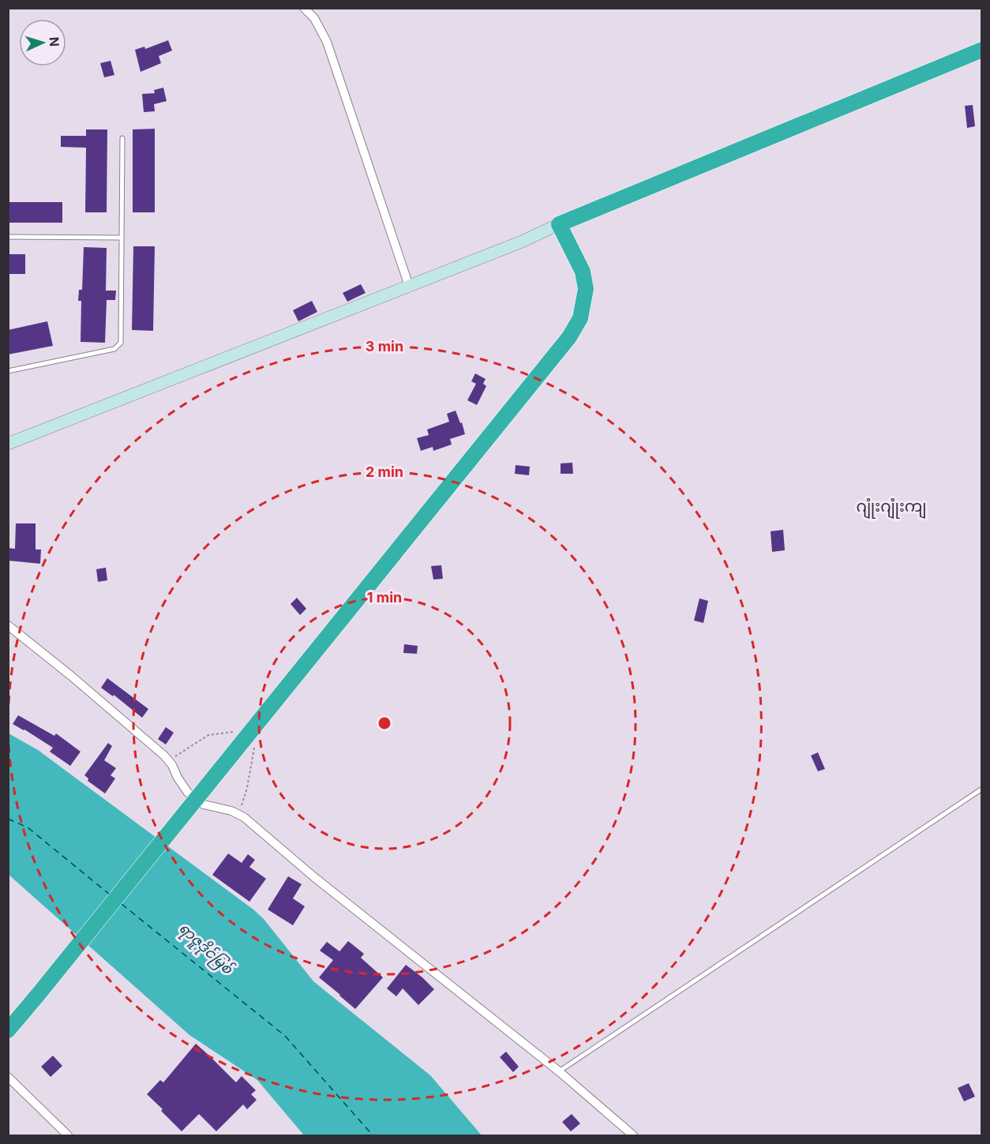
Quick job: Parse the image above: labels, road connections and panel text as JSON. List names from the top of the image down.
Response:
{
  "districts": ["ဂျုံးဂျုံးကျ"],
  "water": ["ရာဇူဒိုင်မြစ်"],
  "north": "right",
  "rings": ["3 min", "2 min", "1 min"]
}
